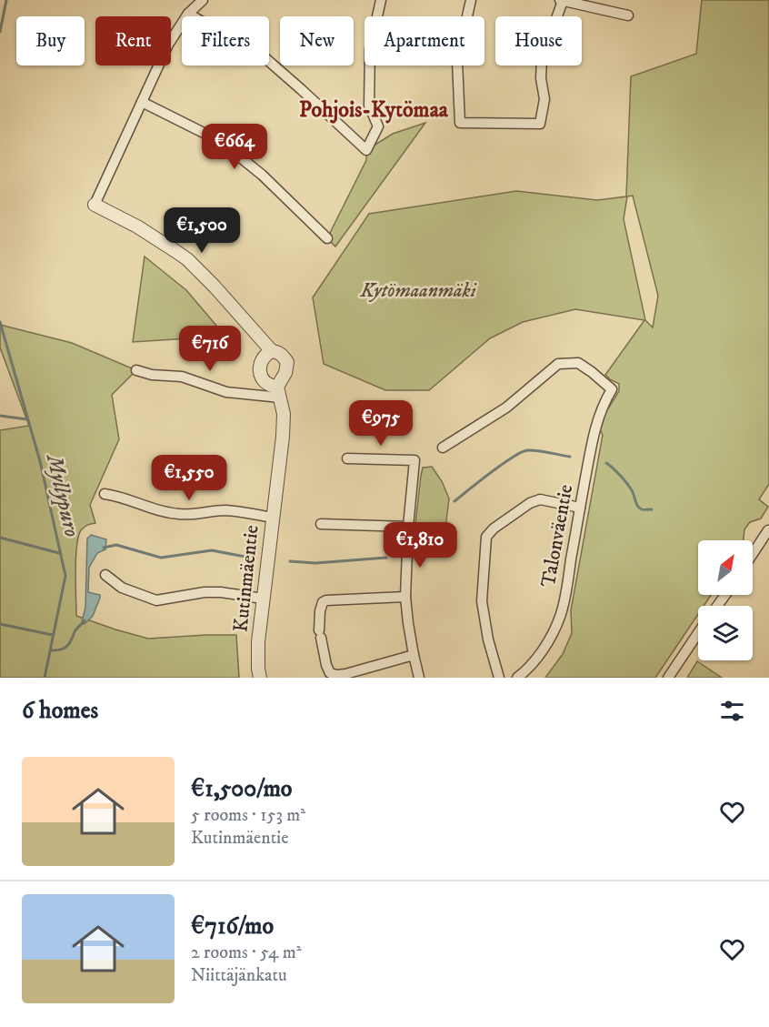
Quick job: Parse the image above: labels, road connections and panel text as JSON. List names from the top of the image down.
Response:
{
  "streets": {
    "street": ["Talonväentie", "Kutinmäentie"]
  },
  "districts": ["Pohjois-Kytömaa"],
  "water": ["Myllypuro"],
  "parks": ["Kytömaanmäki"],
  "north": "top right",
  "page": {
    "chip": [
      "Buy",
      "Rent",
      "Filters",
      "New",
      "Apartment",
      "House"
    ],
    "price": [
      "€664",
      "€1,500",
      "€716",
      "€975",
      "€1,550",
      "€1,810"
    ],
    "heading": "6 homes",
    "list": [
      {
        "name": "€1,500/mo",
        "note": "5 rooms · 153 m² · Kutinmäentie"
      },
      {
        "name": "€716/mo",
        "note": "2 rooms · 54 m² · Niittäjänkatu"
      }
    ]
  }
}
